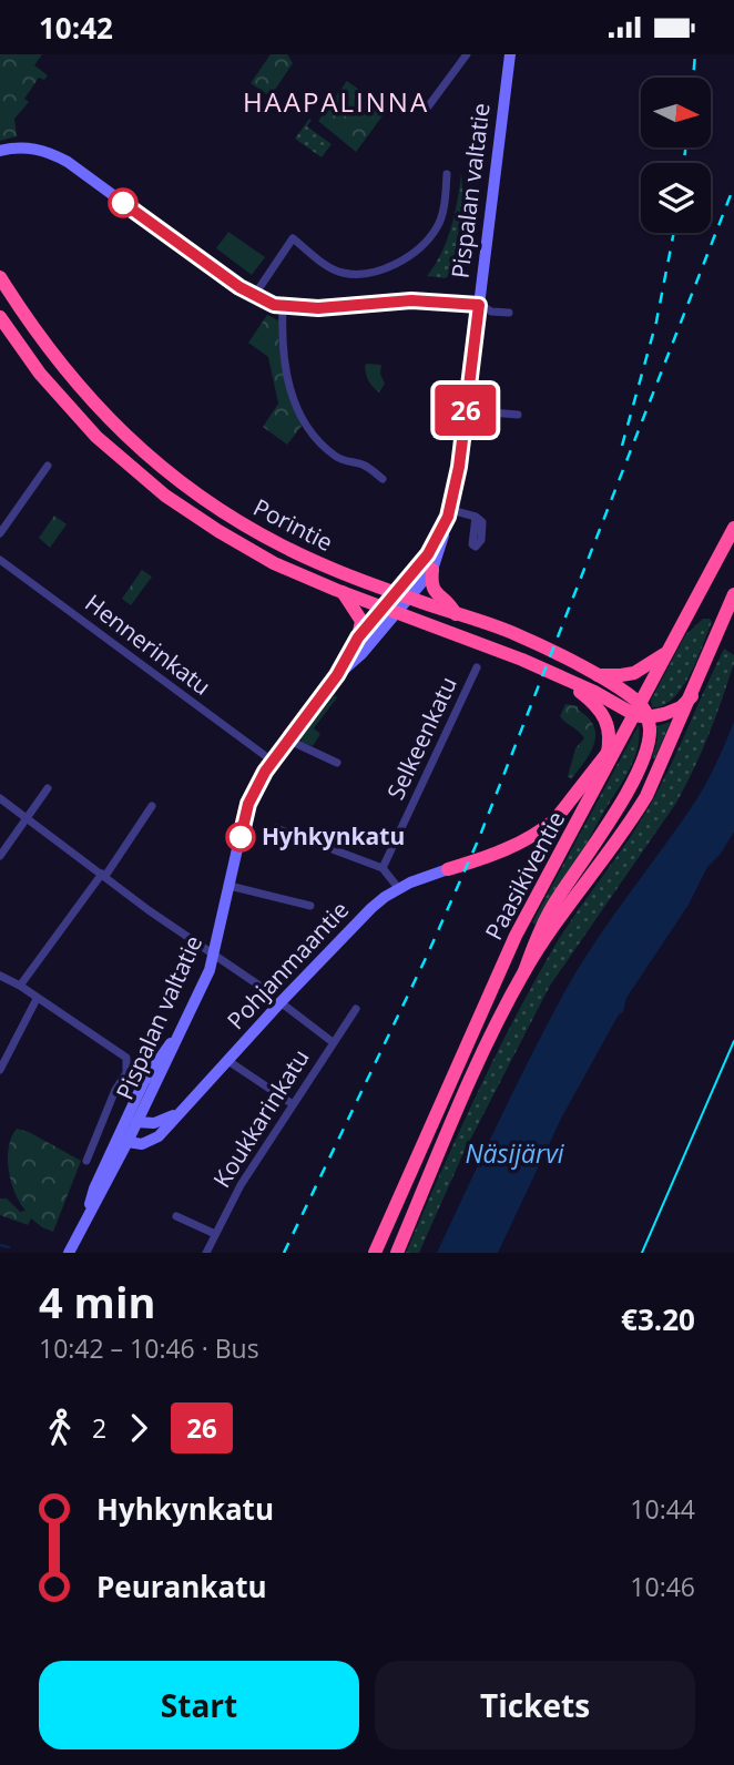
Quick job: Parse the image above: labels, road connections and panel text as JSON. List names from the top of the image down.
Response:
{
  "streets": {
    "highway": ["Porintie", "Paasikiventie"],
    "main road": ["Pispalan valtatie", "Pohjanmaantie"],
    "street": ["Hennerinkatu", "Selkeenkatu", "Koukkarinkatu"]
  },
  "crossings": [
    ["Pispalan valtatie", "Porintie"],
    ["Pispalan valtatie", "Hennerinkatu"],
    ["Pispalan valtatie", "Pohjanmaantie"],
    ["Porintie", "Paasikiventie"]
  ],
  "districts": ["HAAPALINNA"],
  "water": ["Näsijärvi"],
  "places": ["Hyhkynkatu"],
  "lines": ["bus line 26"],
  "north": "right",
  "page": {
    "status": "10:42",
    "on_map": "26",
    "heading": ["4 min", "10:42 – 10:46 · Bus", "€3.20"],
    "legs": ["2", "26"],
    "list": [
      {
        "name": "Hyhkynkatu",
        "value": "10:44"
      },
      {
        "name": "Peurankatu",
        "value": "10:46"
      }
    ],
    "buttons": ["Start", "Tickets"]
  }
}
